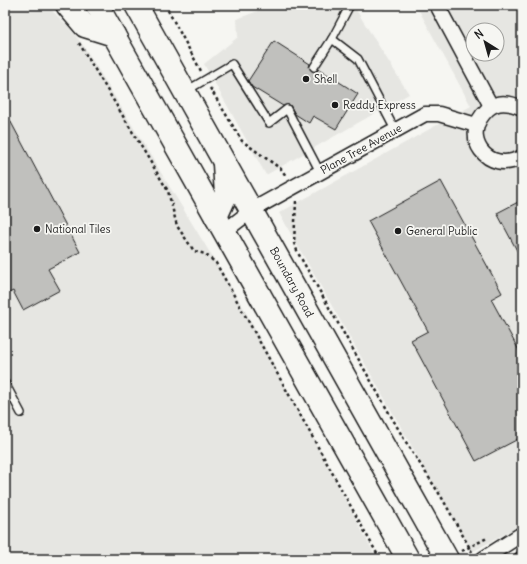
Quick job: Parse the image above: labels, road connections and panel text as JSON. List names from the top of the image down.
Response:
{
  "streets": {
    "main road": ["Boundary Road"],
    "street": ["Plane Tree Avenue"]
  },
  "crossings": [
    ["Plane Tree Avenue", "Boundary Road"]
  ],
  "places": [
    "Shell",
    "Reddy Express",
    "National Tiles",
    "General Public"
  ],
  "north": "top left"
}
